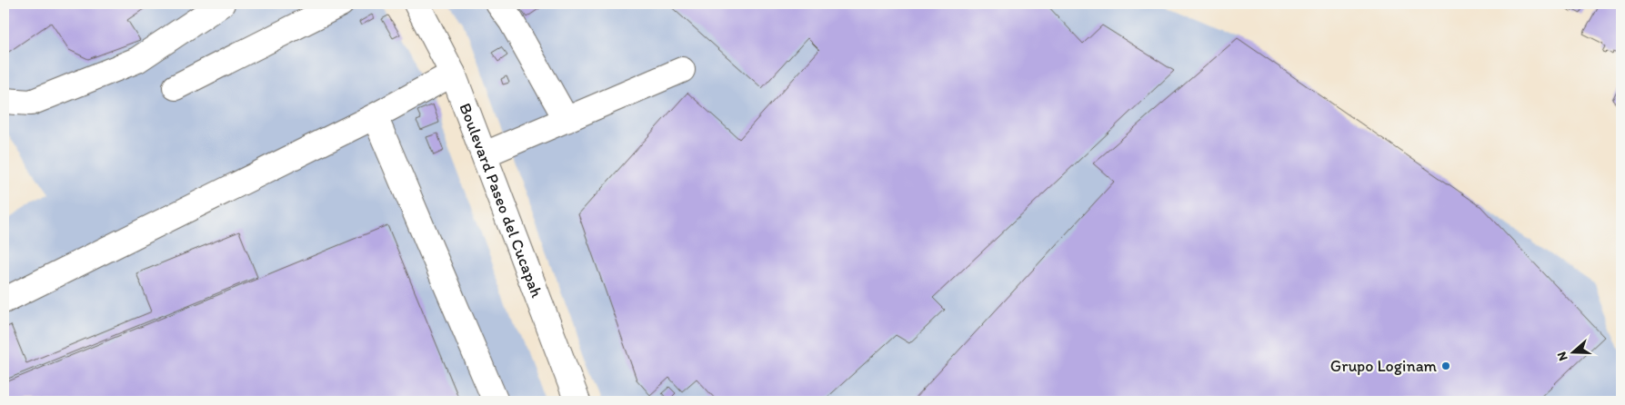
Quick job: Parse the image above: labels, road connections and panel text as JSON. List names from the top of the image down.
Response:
{
  "streets": {
    "main road": ["Boulevard Paseo del Cucapah"]
  },
  "places": ["Grupo Loginam"],
  "north": "left"
}
